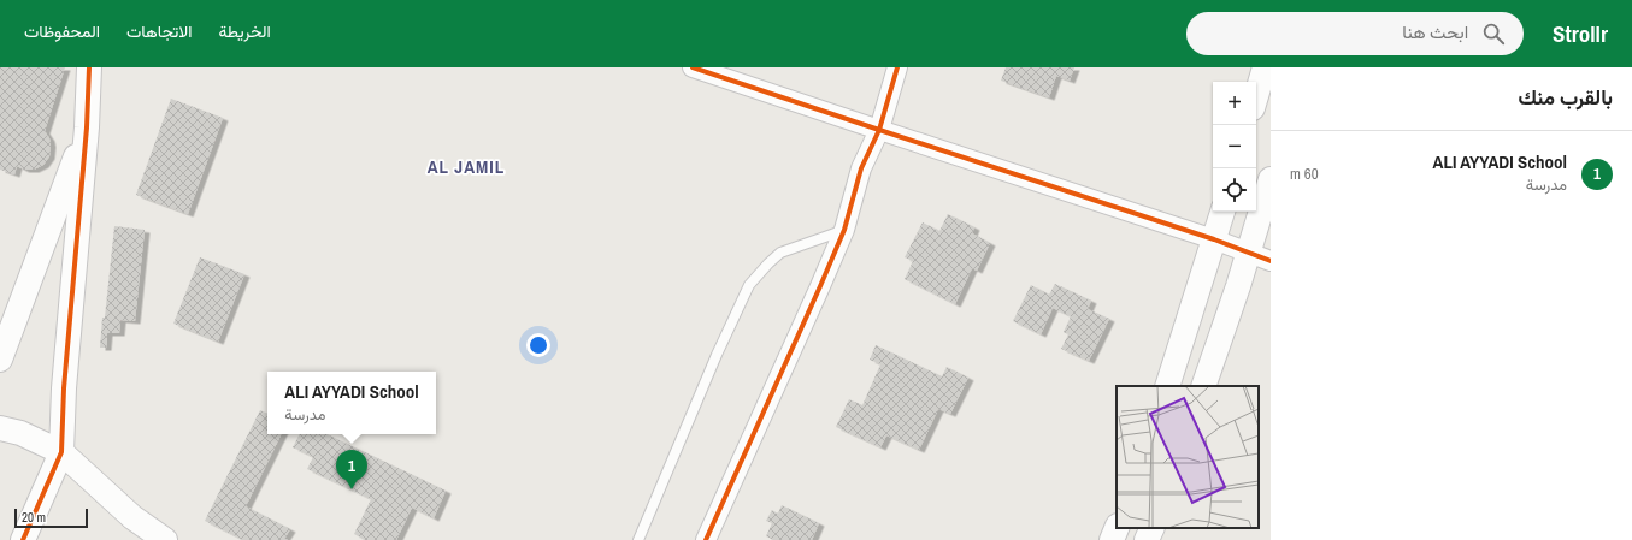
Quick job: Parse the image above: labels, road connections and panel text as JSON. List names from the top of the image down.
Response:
{
  "districts": ["AL JAMIL"],
  "scale_bar": "20 m",
  "page": {
    "header": "Strollr",
    "search": "ابحث هنا",
    "nav": ["الخريطة", "الاتجاهات", "المحفوظات"],
    "heading": "بالقرب منك",
    "map_buttons": ["+", "−"],
    "list": [
      {
        "mark": "1",
        "name": "ALI AYYADI School",
        "note": "مدرسة",
        "value": "60 m"
      }
    ],
    "popup": ["ALI AYYADI School", "مدرسة"],
    "pins": "1",
    "scale": "20 m"
  }
}
